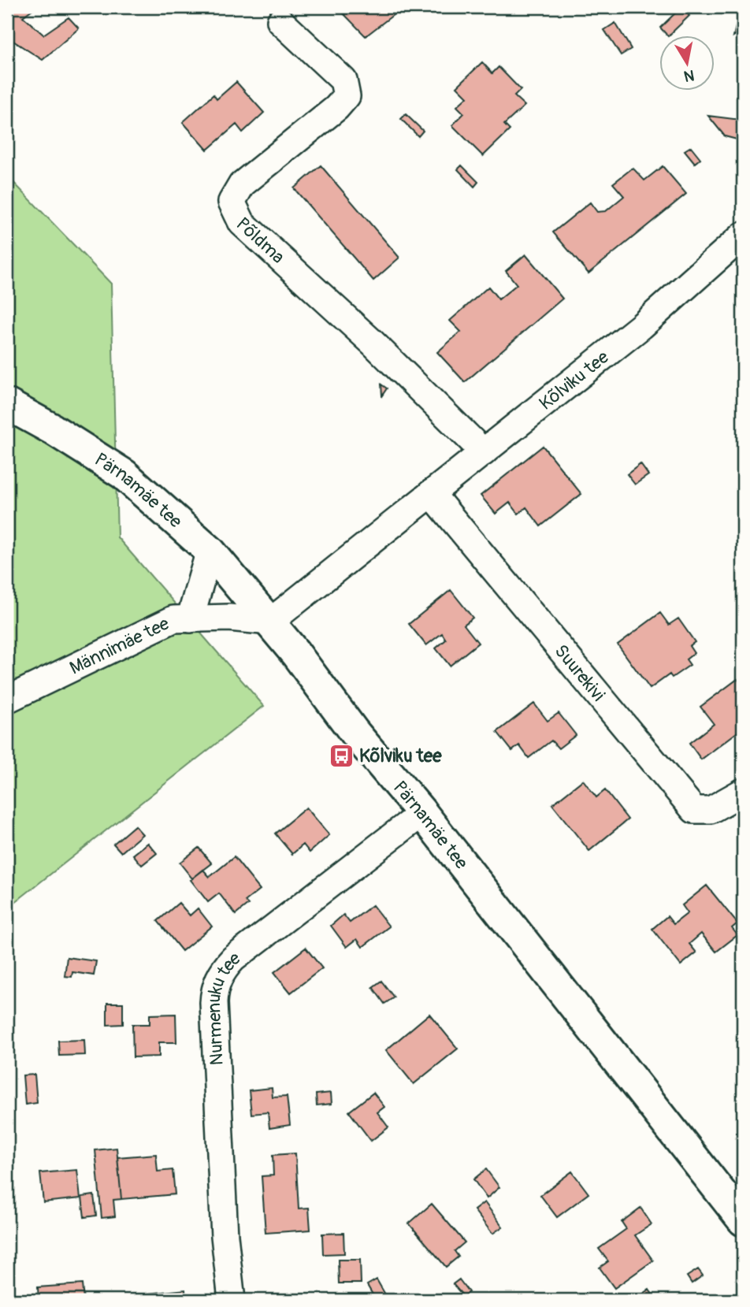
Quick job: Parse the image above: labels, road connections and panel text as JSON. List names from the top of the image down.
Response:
{
  "streets": {
    "main road": ["Pärnamäe tee"],
    "street": [
      "Põldma",
      "Kõlviku tee",
      "Männimäe tee",
      "Suurekivi",
      "Nurmenuku tee"
    ]
  },
  "crossings": [
    ["Põldma", "Kõlviku tee"],
    ["Kõlviku tee", "Pärnamäe tee"],
    ["Kõlviku tee", "Männimäe tee"],
    ["Kõlviku tee", "Suurekivi"],
    ["Pärnamäe tee", "Männimäe tee"],
    ["Pärnamäe tee", "Nurmenuku tee"]
  ],
  "places": {
    "bus stop": ["Kõlviku tee"]
  },
  "north": "bottom"
}
